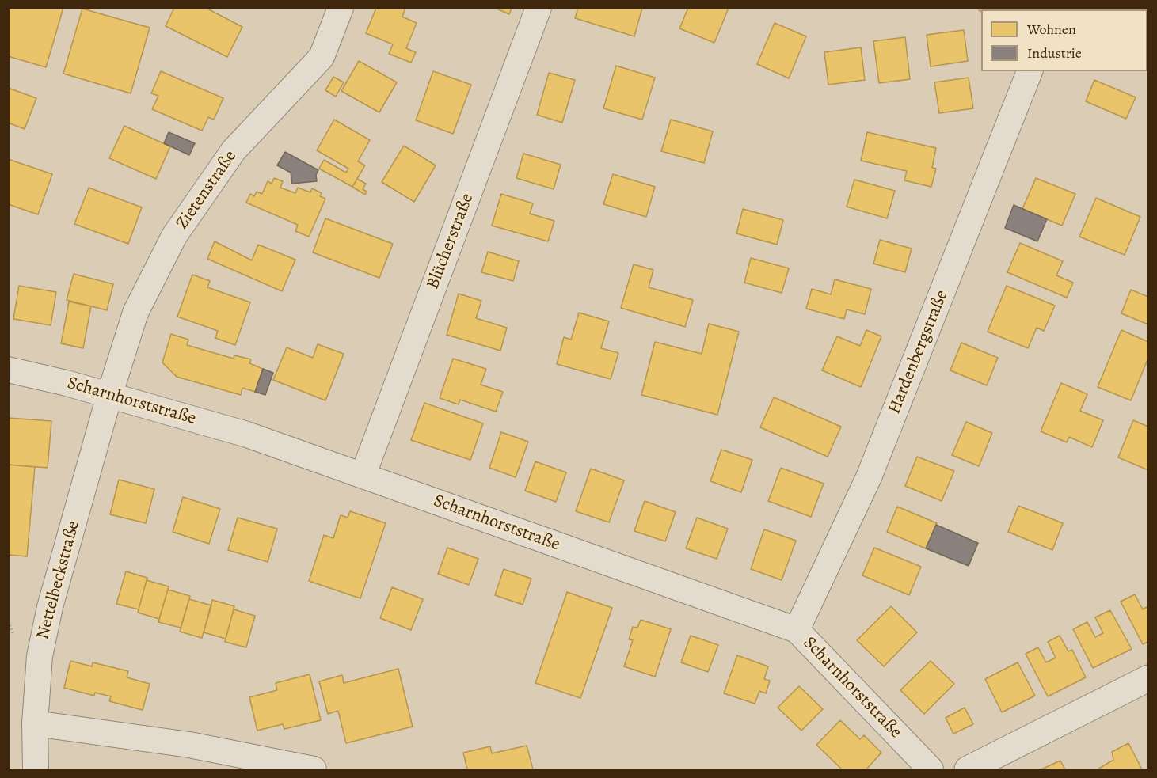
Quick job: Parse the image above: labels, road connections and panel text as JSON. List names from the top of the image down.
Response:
{
  "streets": {
    "street": [
      "Zietenstraße",
      "Blücherstraße",
      "Hardenbergstraße",
      "Scharnhorststraße",
      "Nettelbeckstraße"
    ]
  },
  "crossings": [
    ["Zietenstraße", "Scharnhorststraße"],
    ["Zietenstraße", "Nettelbeckstraße"],
    ["Blücherstraße", "Scharnhorststraße"],
    ["Hardenbergstraße", "Scharnhorststraße"],
    ["Scharnhorststraße", "Nettelbeckstraße"]
  ],
  "legend": ["Wohnen", "Industrie"]
}
